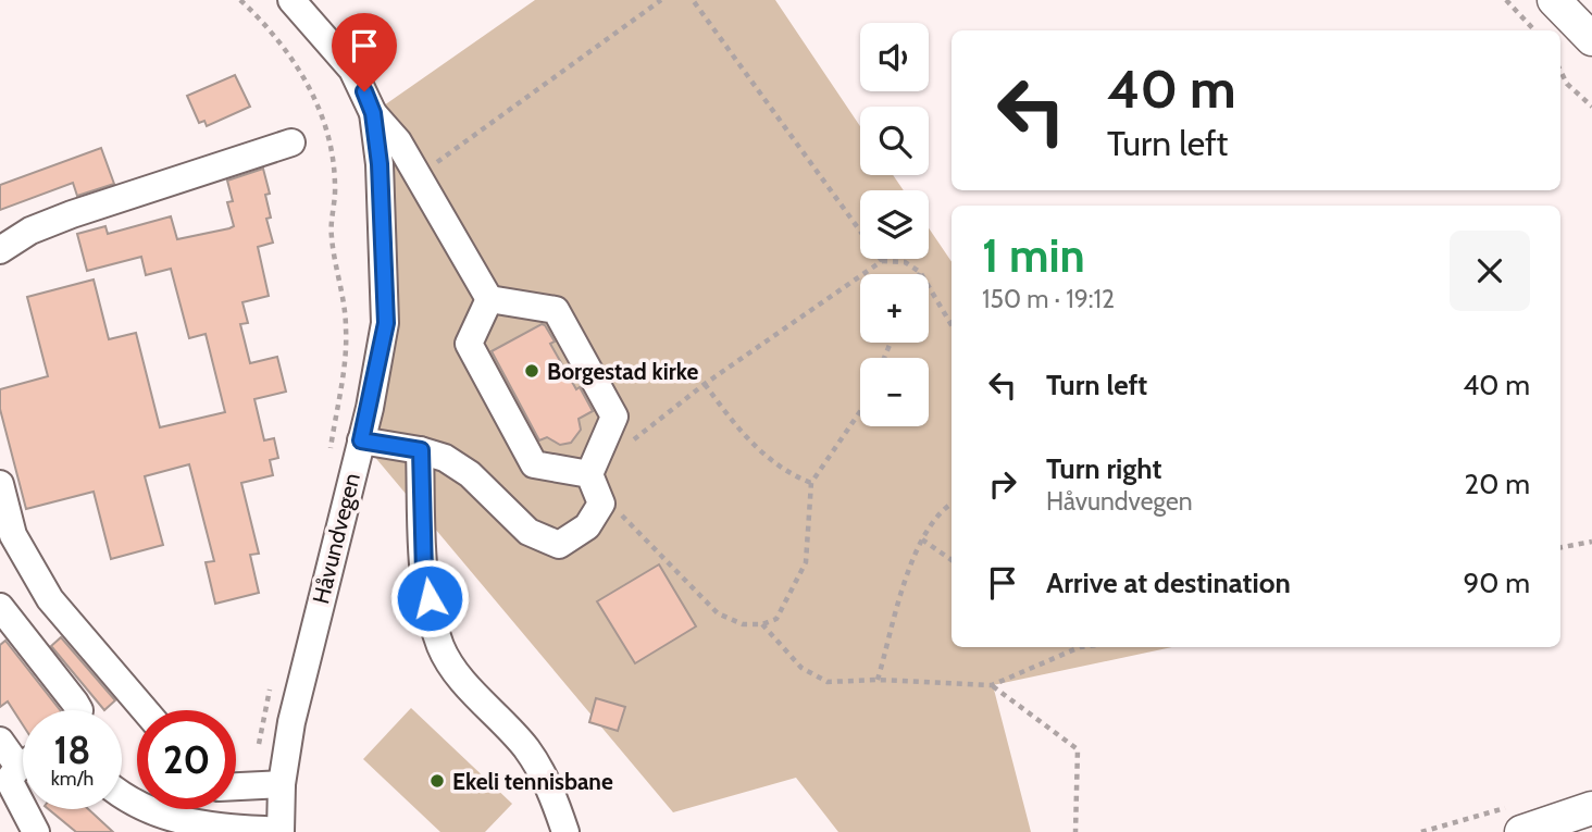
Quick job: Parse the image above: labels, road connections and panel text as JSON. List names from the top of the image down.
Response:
{
  "streets": {
    "street": ["Håvundvegen"]
  },
  "places": ["Borgestad kirke", "Ekeli tennisbane"],
  "page": {
    "map_buttons": ["+", "−"],
    "turn": ["40 m", "Turn left"],
    "heading": ["1 min", "150 m · 19:12"],
    "list": [
      {
        "name": "Turn left",
        "value": "40 m"
      },
      {
        "name": "Turn right",
        "note": "Håvundvegen",
        "value": "20 m"
      },
      {
        "name": "Arrive at destination",
        "value": "90 m"
      }
    ],
    "speed": "18 km/h",
    "limit": "20"
  }
}
